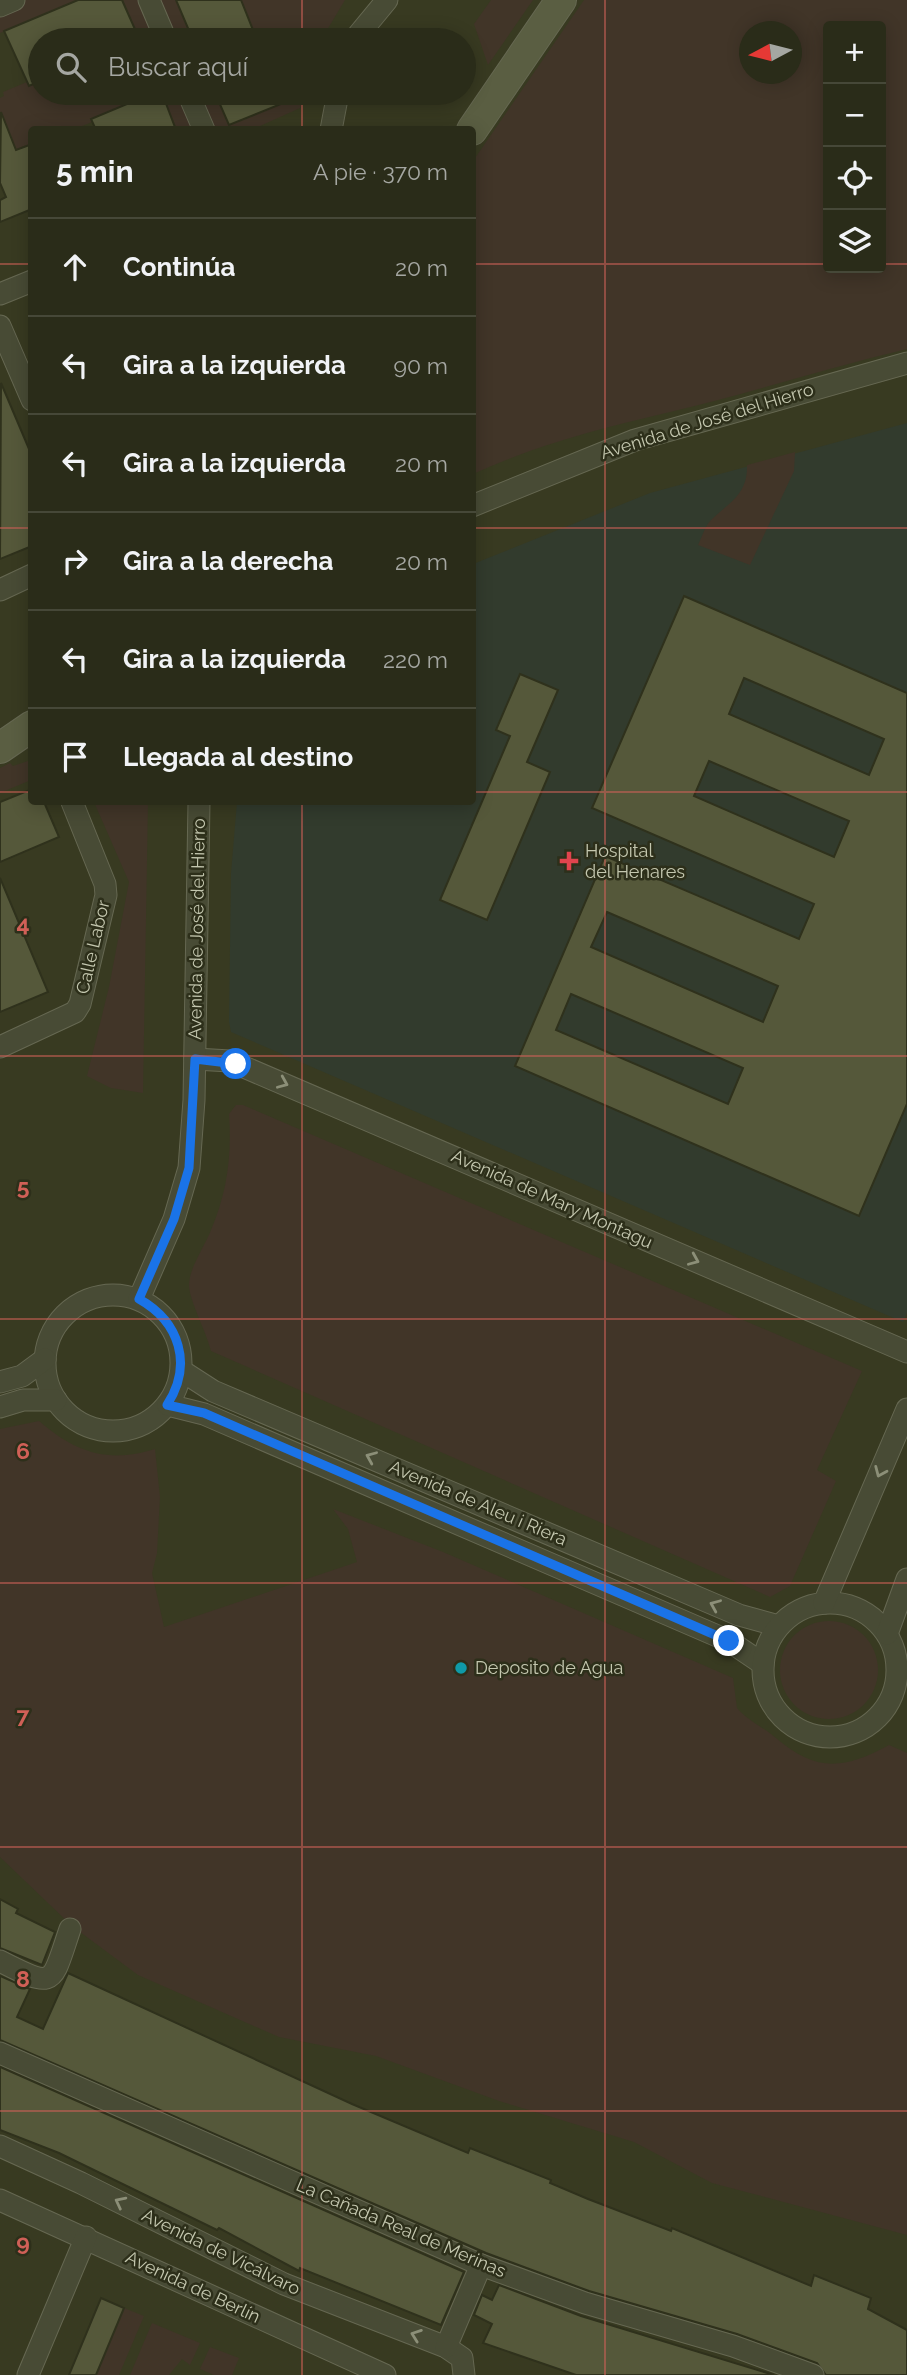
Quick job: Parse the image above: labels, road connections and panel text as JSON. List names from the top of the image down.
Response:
{
  "streets": {
    "street": [
      "Avenida de José del Hierro",
      "Calle Labor",
      "Avenida de Mary Montagu",
      "Avenida de Aleu i Riera",
      "La Cañada Real de Merinas",
      "Avenida de Vicálvaro",
      "Avenida de Berlín"
    ]
  },
  "crossings": [
    ["Avenida de José del Hierro", "Avenida de Mary Montagu"],
    ["Avenida de José del Hierro", "Avenida de Aleu i Riera"]
  ],
  "one_way": ["Avenida de Mary Montagu", "Avenida de Vicálvaro"],
  "places": {
    "health": ["Hospital del Henares"],
    "other": ["Deposito de Agua"]
  },
  "north": "left",
  "page": {
    "map_buttons": ["+", "−"],
    "search": "Buscar aquí",
    "heading": ["5 min", "A pie · 370 m"],
    "list": [
      ["Continúa", "20 m"],
      ["Gira a la izquierda", "90 m"],
      ["Gira a la izquierda", "20 m"],
      ["Gira a la derecha", "20 m"],
      ["Gira a la izquierda", "220 m"],
      "Llegada al destino"
    ]
  },
  "grid": {
    "rows": [
      "4",
      "5",
      "6",
      "7",
      "8",
      "9"
    ]
  }
}
